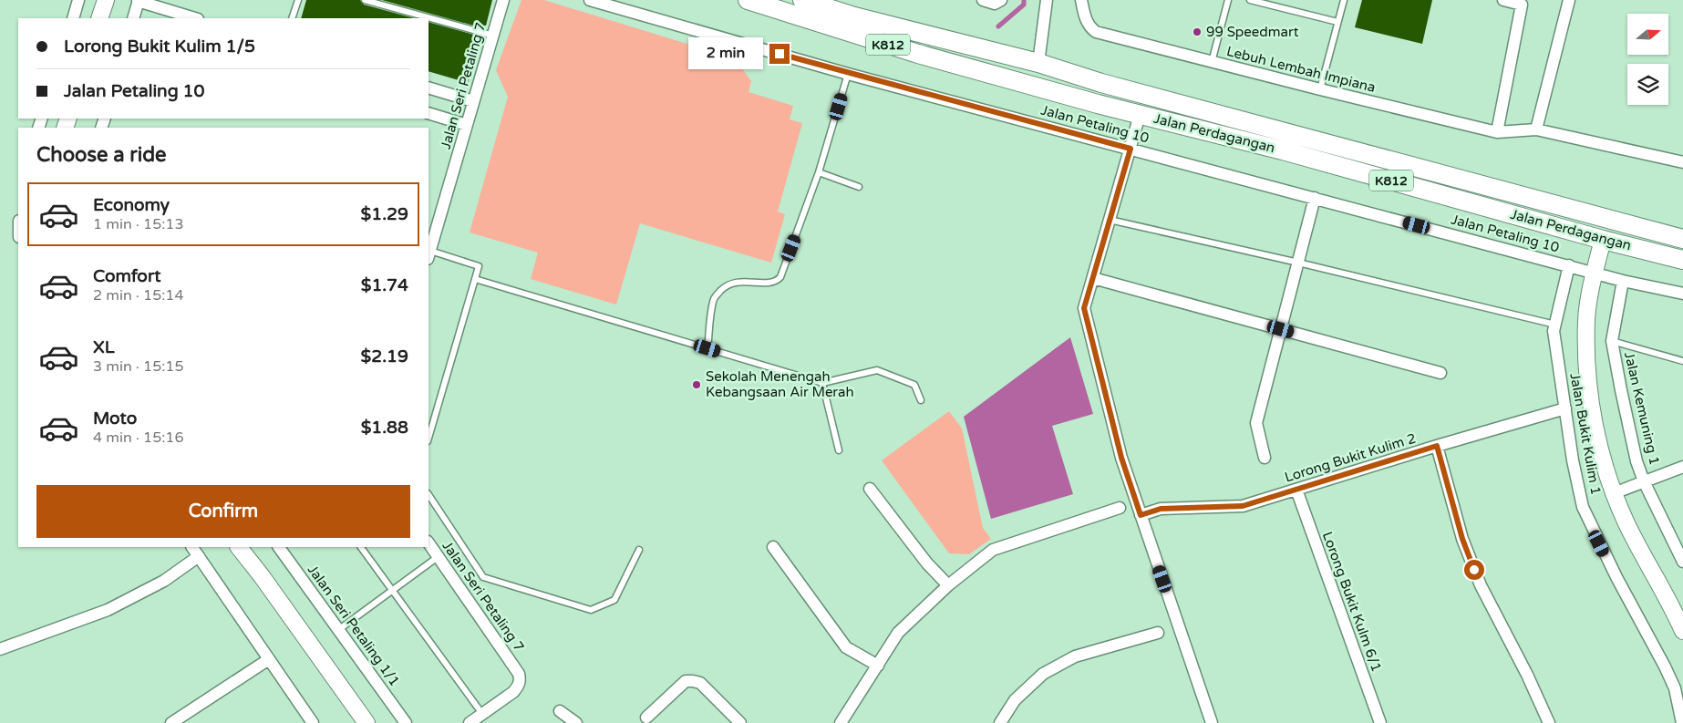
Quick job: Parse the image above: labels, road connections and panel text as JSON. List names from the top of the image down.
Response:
{
  "streets": {
    "main road": ["K812", "Jalan Perdagangan"],
    "street": [
      "Lebuh Lembah Impiana",
      "Jalan Seri Petaling 7",
      "Jalan Petaling 10",
      "Jalan Kemuning 1",
      "Jalan Bukit Kulim 1",
      "Lorong Bukit Kulim 2",
      "Lorong Bukit Kulm 6/1",
      "Jalan Seri Petaling 1/1"
    ]
  },
  "crossings": [
    ["Jalan Petaling 10", "Jalan Bukit Kulim 1"],
    ["Jalan Bukit Kulim 1", "Lorong Bukit Kulim 2"],
    ["Lorong Bukit Kulim 2", "Lorong Bukit Kulm 6/1"]
  ],
  "places": ["99 Speedmart", "Sekolah Menengah Kebangsaan Air Merah"],
  "north": "right",
  "page": {
    "banner": ["Lorong Bukit Kulim 1/5", "Jalan Petaling 10"],
    "bubble": "2 min",
    "heading": "Choose a ride",
    "list": [
      {
        "name": "Economy",
        "note": "1 min · 15:13",
        "value": "$1.29"
      },
      {
        "name": "Comfort",
        "note": "2 min · 15:14",
        "value": "$1.74"
      },
      {
        "name": "XL",
        "note": "3 min · 15:15",
        "value": "$2.19"
      },
      {
        "name": "Moto",
        "note": "4 min · 15:16",
        "value": "$1.88"
      }
    ],
    "buttons": "Confirm"
  }
}
